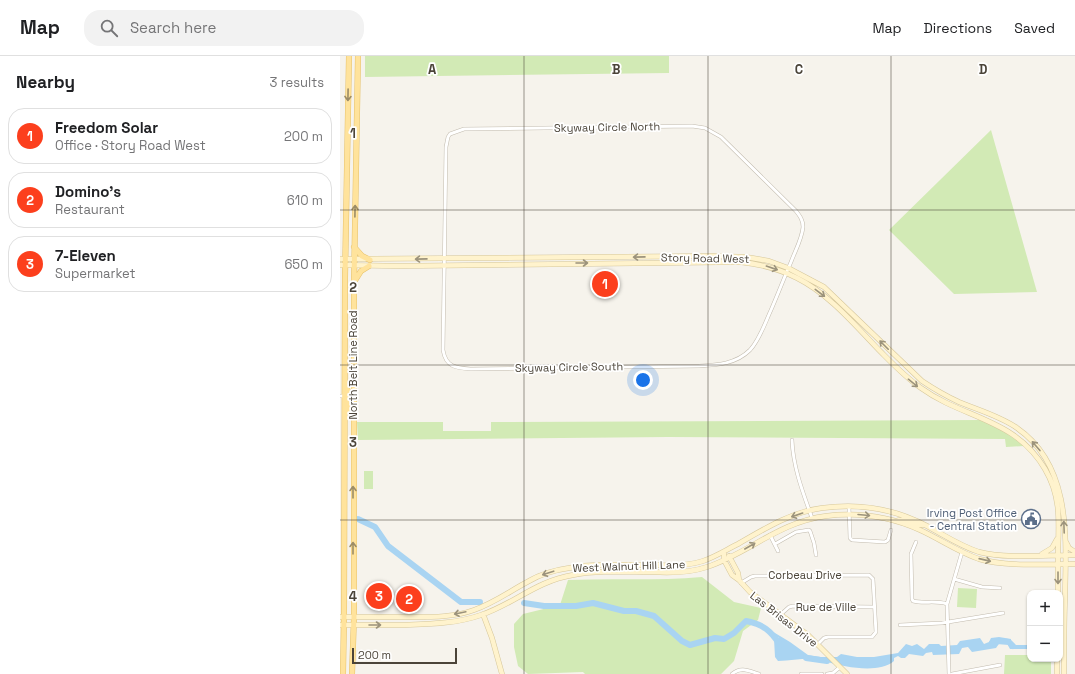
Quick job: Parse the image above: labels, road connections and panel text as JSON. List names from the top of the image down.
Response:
{
  "streets": {
    "main road": ["North Belt Line Road"],
    "street": [
      "Skyway Circle North",
      "Story Road West",
      "Skyway Circle South",
      "West Walnut Hill Lane",
      "Corbeau Drive",
      "Rue de Ville",
      "Las Brisas Drive"
    ]
  },
  "crossings": [
    ["Skyway Circle North", "Story Road West"],
    ["Skyway Circle North", "Skyway Circle South"],
    ["Story Road West", "North Belt Line Road"],
    ["Story Road West", "Skyway Circle South"],
    ["Story Road West", "West Walnut Hill Lane"],
    ["North Belt Line Road", "West Walnut Hill Lane"],
    ["West Walnut Hill Lane", "Las Brisas Drive"],
    ["Corbeau Drive", "Rue de Ville"],
    ["Corbeau Drive", "Las Brisas Drive"],
    ["Rue de Ville", "Las Brisas Drive"]
  ],
  "places": {
    "public building": ["Irving Post Office - Central Station"]
  },
  "scale_bar": "200 m",
  "page": {
    "header": "Map",
    "search": "Search here",
    "nav": ["Map", "Directions", "Saved"],
    "heading": ["Nearby", "3 results"],
    "list": [
      {
        "mark": "1",
        "name": "Freedom Solar",
        "note": "Office · Story Road West",
        "value": "200 m"
      },
      {
        "mark": "2",
        "name": "Domino's",
        "note": "Restaurant",
        "value": "610 m"
      },
      {
        "mark": "3",
        "name": "7-Eleven",
        "note": "Supermarket",
        "value": "650 m"
      }
    ],
    "pins": ["1", "3", "2"],
    "map_buttons": ["+", "−"],
    "scale": "200 m"
  },
  "grid": {
    "columns": [
      "A",
      "B",
      "C",
      "D"
    ],
    "rows": [
      "1",
      "2",
      "3",
      "4"
    ]
  }
}
